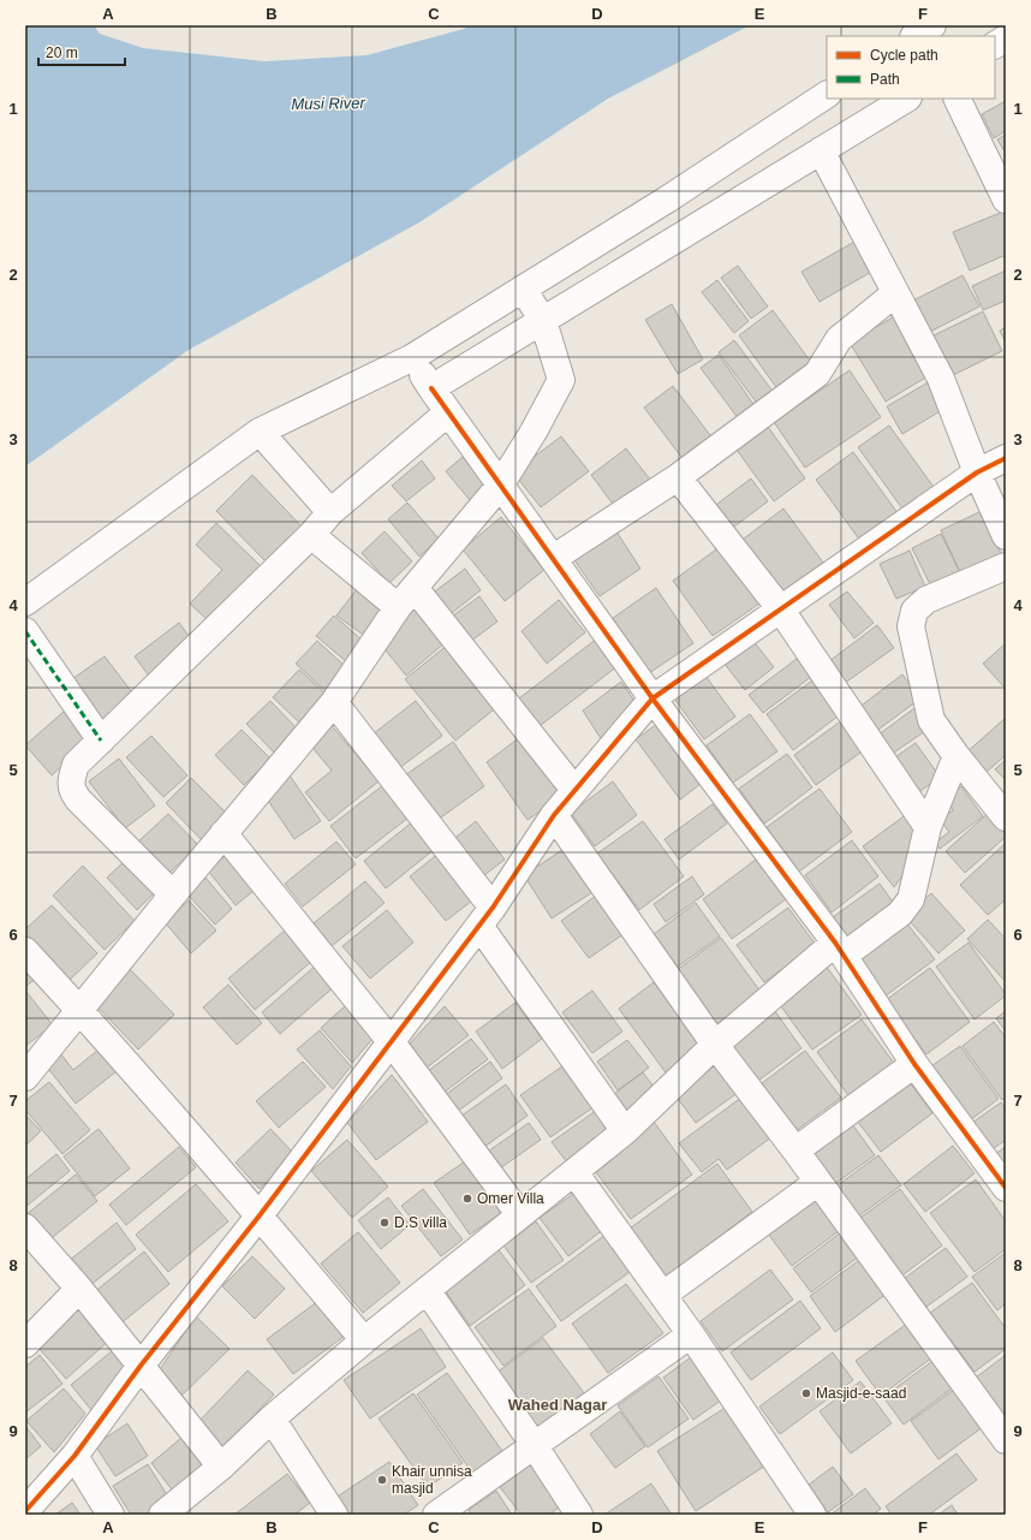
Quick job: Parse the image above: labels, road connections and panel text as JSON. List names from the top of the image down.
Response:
{
  "districts": ["Wahed Nagar"],
  "water": ["Musi River"],
  "places": [
    "Omer Villa",
    "D.S villa",
    "Masjid-e-saad",
    "Khair unnisa masjid"
  ],
  "legend": ["Cycle path", "Path"],
  "scale_bar": "20 m",
  "grid": {
    "columns": [
      "A",
      "B",
      "C",
      "D",
      "E",
      "F"
    ],
    "rows": [
      "1",
      "2",
      "3",
      "4",
      "5",
      "6",
      "7",
      "8",
      "9"
    ]
  }
}
